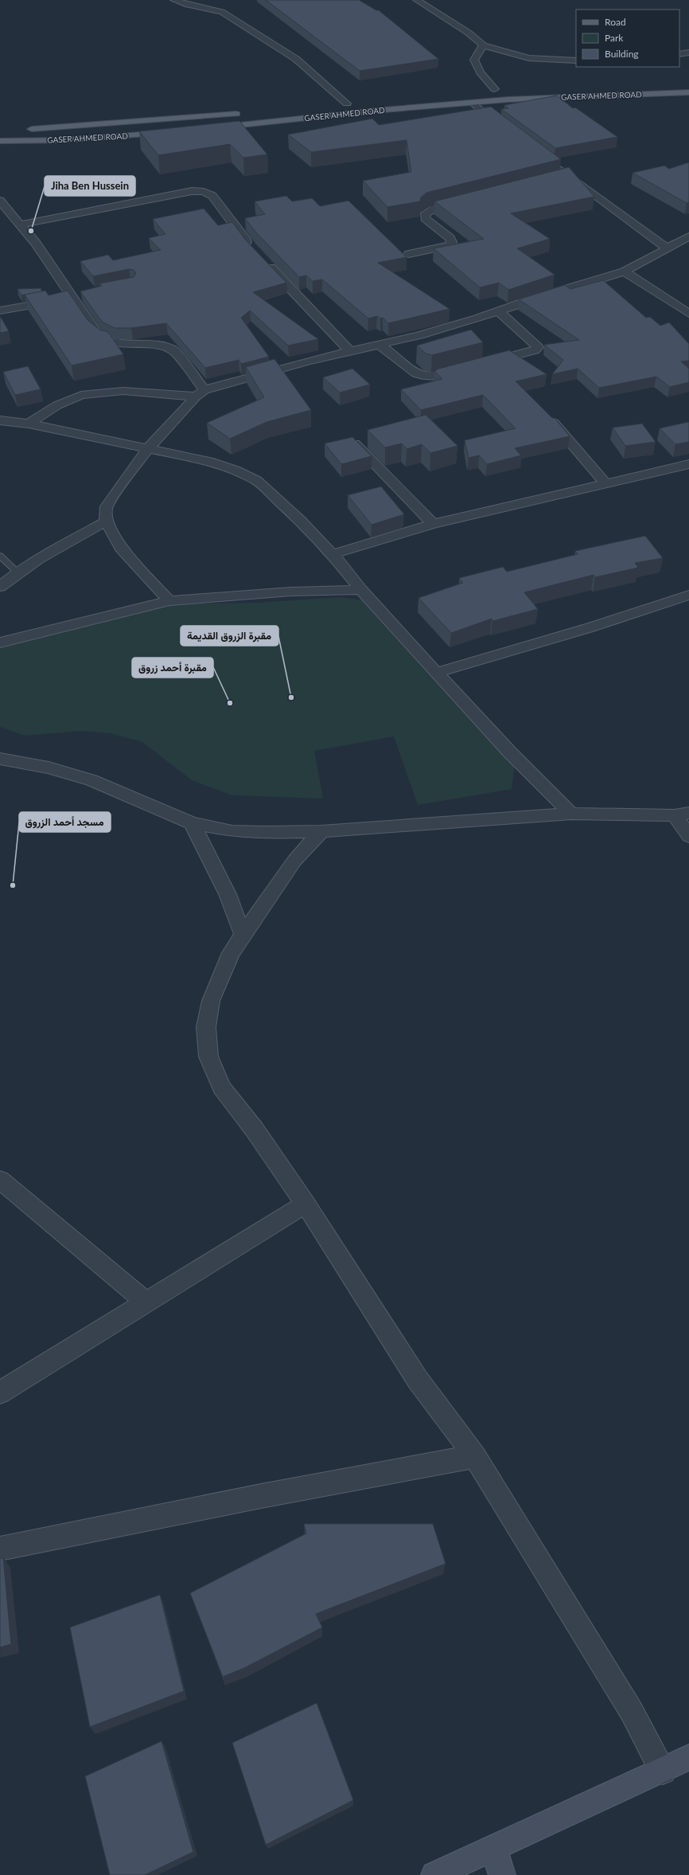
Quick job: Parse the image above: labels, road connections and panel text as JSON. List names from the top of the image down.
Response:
{
  "streets": {
    "main road": ["GASER AHMED ROAD"]
  },
  "places": [
    "Jiha Ben Hussein",
    "مقبرة الزروق القديمة",
    "مقبرة أحمد زروق",
    "مسجد أحمد الزروق"
  ],
  "legend": ["Road", "Park", "Building"]
}
